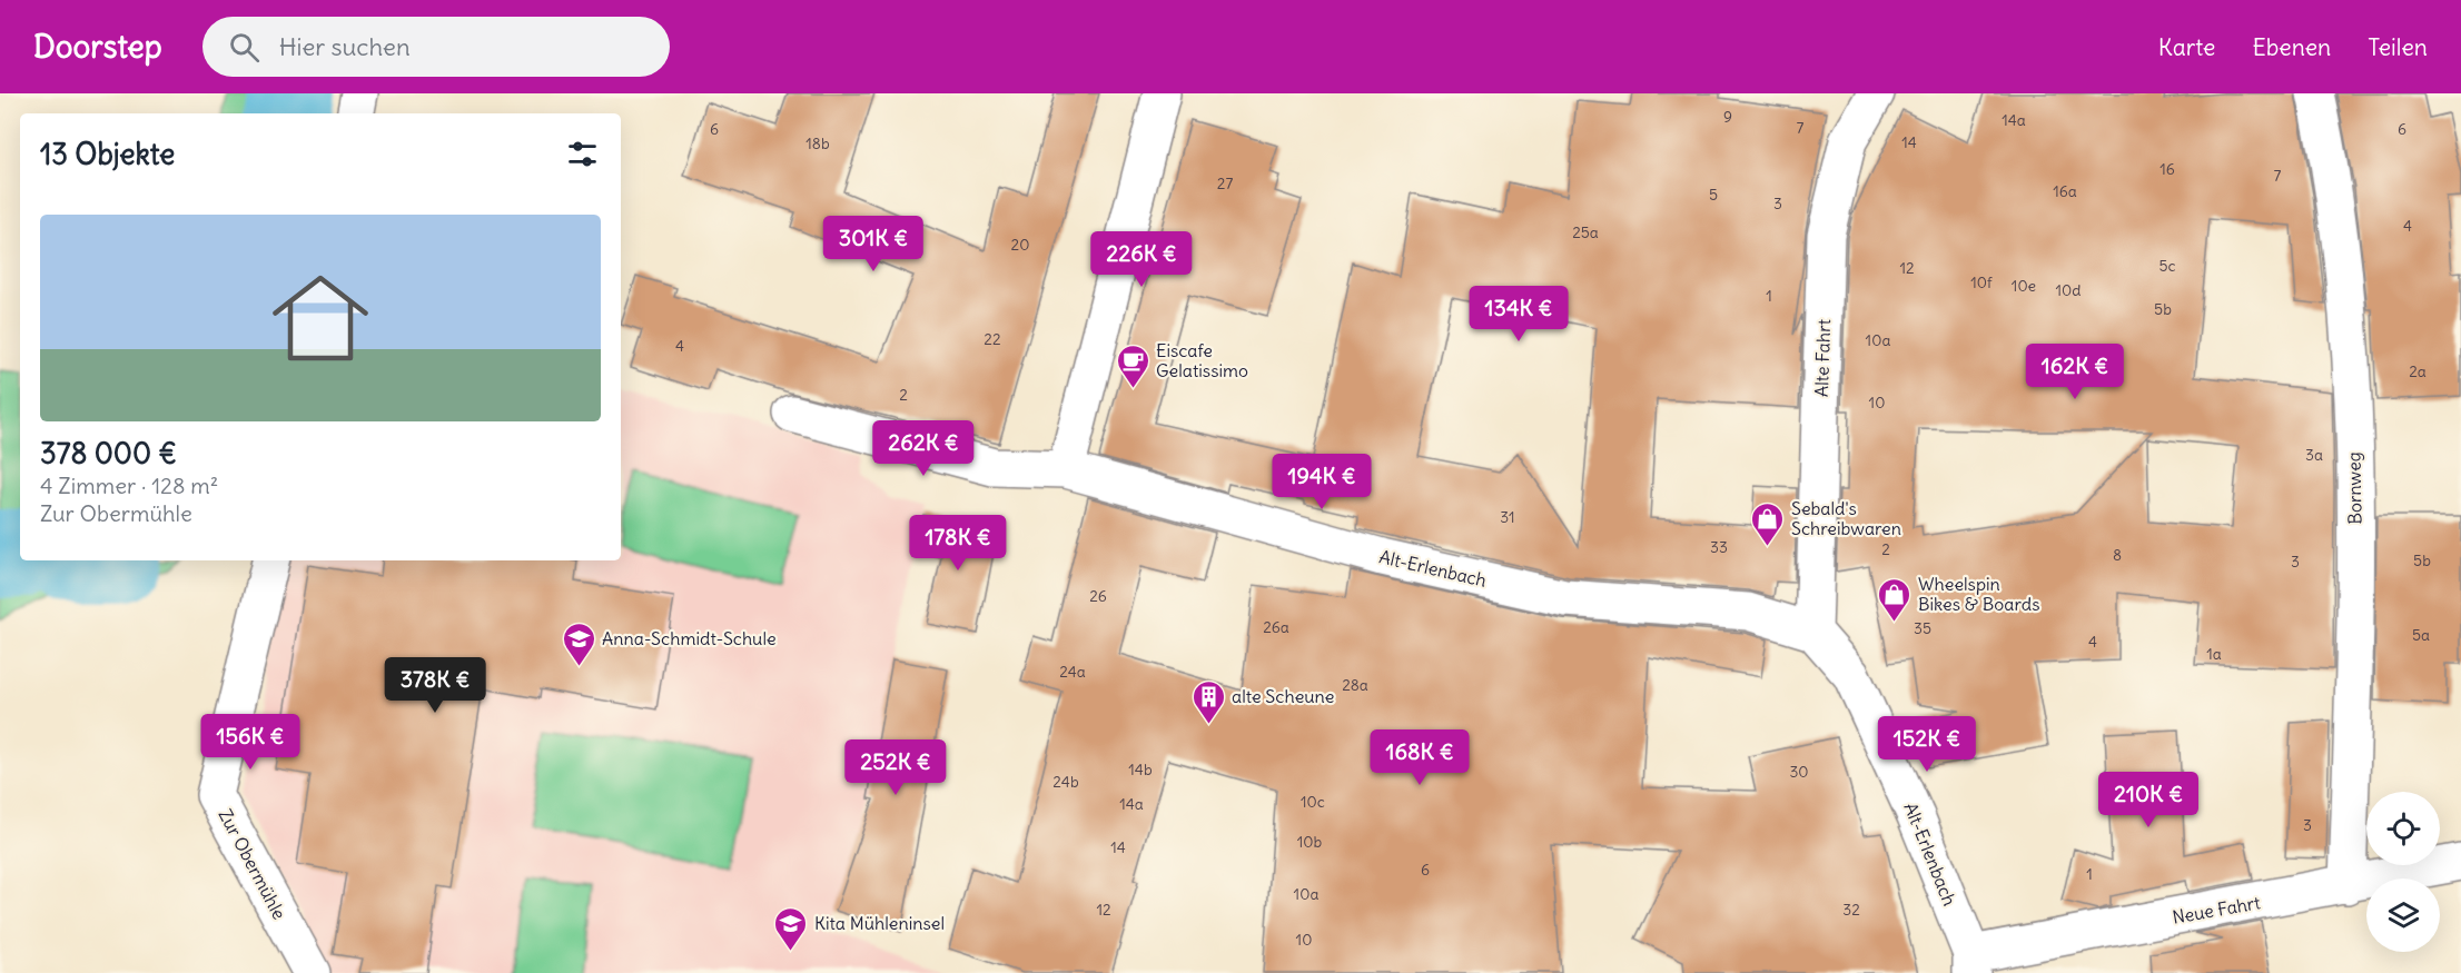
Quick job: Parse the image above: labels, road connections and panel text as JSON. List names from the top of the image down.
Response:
{
  "streets": {
    "street": [
      "Alte Fahrt",
      "Bornweg",
      "Alt-Erlenbach",
      "Zur Obermühle",
      "Neue Fahrt"
    ]
  },
  "crossings": [
    ["Alte Fahrt", "Alt-Erlenbach"],
    ["Bornweg", "Neue Fahrt"],
    ["Alt-Erlenbach", "Neue Fahrt"]
  ],
  "places": {
    "cafe": ["Eiscafe Gelatissimo"],
    "shop": ["Sebald's Schreibwaren", "Wheelspin Bikes & Boards"],
    "school or university": ["Anna-Schmidt-Schule", "Kita Mühleninsel"],
    "building": ["alte Scheune"]
  },
  "house_numbers": [
    "9",
    "14a",
    "7",
    "6",
    "6",
    "14",
    "18b",
    "16",
    "7",
    "27",
    "16a",
    "5",
    "3",
    "4",
    "25a",
    "20",
    "5c",
    "12",
    "10f",
    "10e",
    "10d",
    "1",
    "5b",
    "22",
    "10a",
    "4",
    "2a",
    "2",
    "10",
    "3a",
    "31",
    "33",
    "2",
    "8",
    "5b",
    "3",
    "26",
    "26a",
    "35",
    "5a",
    "4",
    "1a",
    "24a",
    "28a",
    "14b",
    "30",
    "24b",
    "10c",
    "14a",
    "3",
    "10b",
    "14",
    "6",
    "1",
    "10a",
    "12",
    "32",
    "10"
  ],
  "page": {
    "header": "Doorstep",
    "search": "Hier suchen",
    "nav": ["Karte", "Ebenen", "Teilen"],
    "heading": "13 Objekte",
    "list": [
      {
        "name": "378 000 €",
        "note": "4 Zimmer · 128 m² · Zur Obermühle"
      }
    ],
    "price": [
      "301K €",
      "226K €",
      "134K €",
      "162K €",
      "262K €",
      "194K €",
      "178K €",
      "378K €",
      "156K €",
      "152K €",
      "168K €",
      "252K €",
      "210K €"
    ]
  }
}
